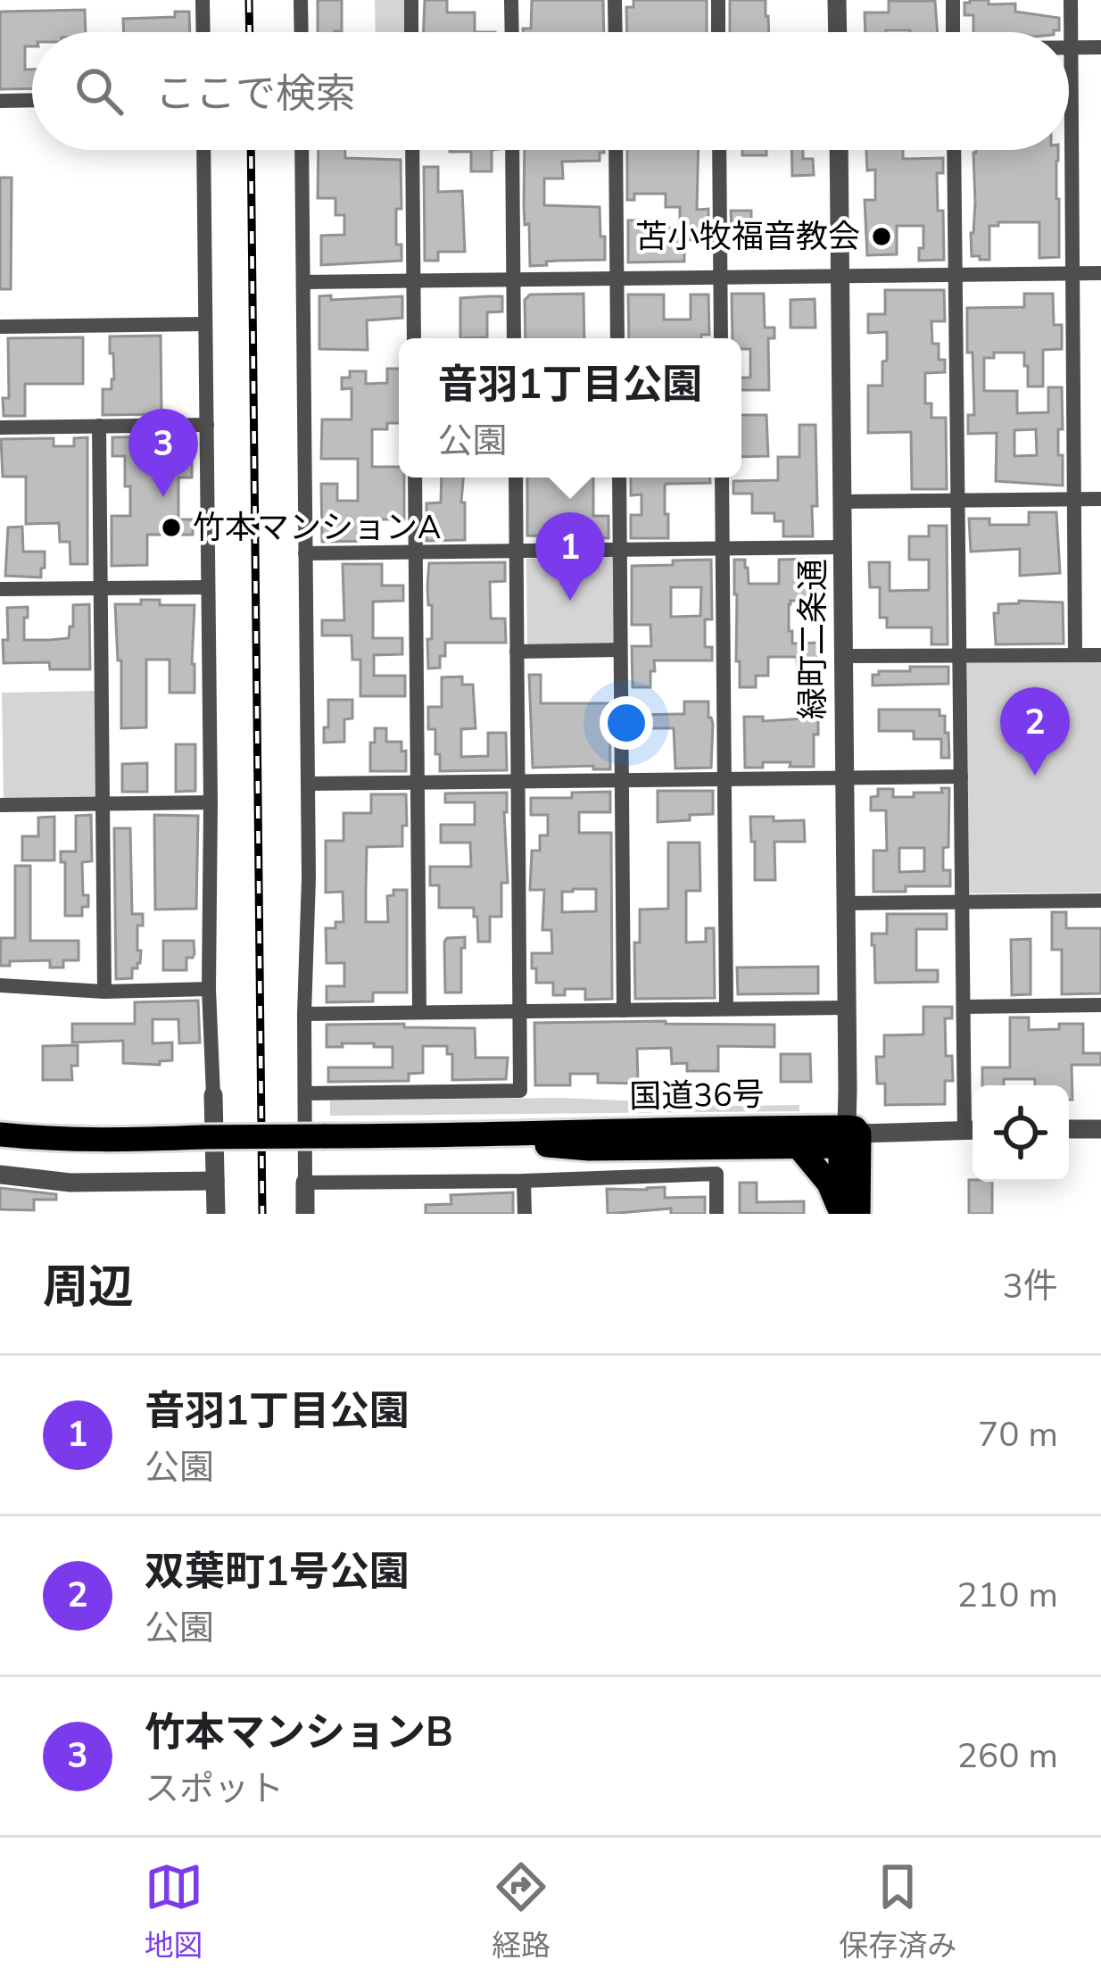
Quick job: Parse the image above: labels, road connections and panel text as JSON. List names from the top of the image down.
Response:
{
  "streets": {
    "highway": ["国道36号"],
    "street": ["緑町二条通"]
  },
  "crossings": [
    ["緑町二条通", "国道36号"]
  ],
  "places": ["苫小牧福音教会", "竹本マンションA"],
  "page": {
    "search": "ここで検索",
    "popup": ["音羽1丁目公園", "公園"],
    "pins": ["3", "1", "2"],
    "heading": ["周辺", "3件"],
    "list": [
      {
        "mark": "1",
        "name": "音羽1丁目公園",
        "note": "公園",
        "value": "70 m"
      },
      {
        "mark": "2",
        "name": "双葉町1号公園",
        "note": "公園",
        "value": "210 m"
      },
      {
        "mark": "3",
        "name": "竹本マンションB",
        "note": "スポット",
        "value": "260 m"
      }
    ],
    "nav": ["地図", "経路", "保存済み"]
  }
}
